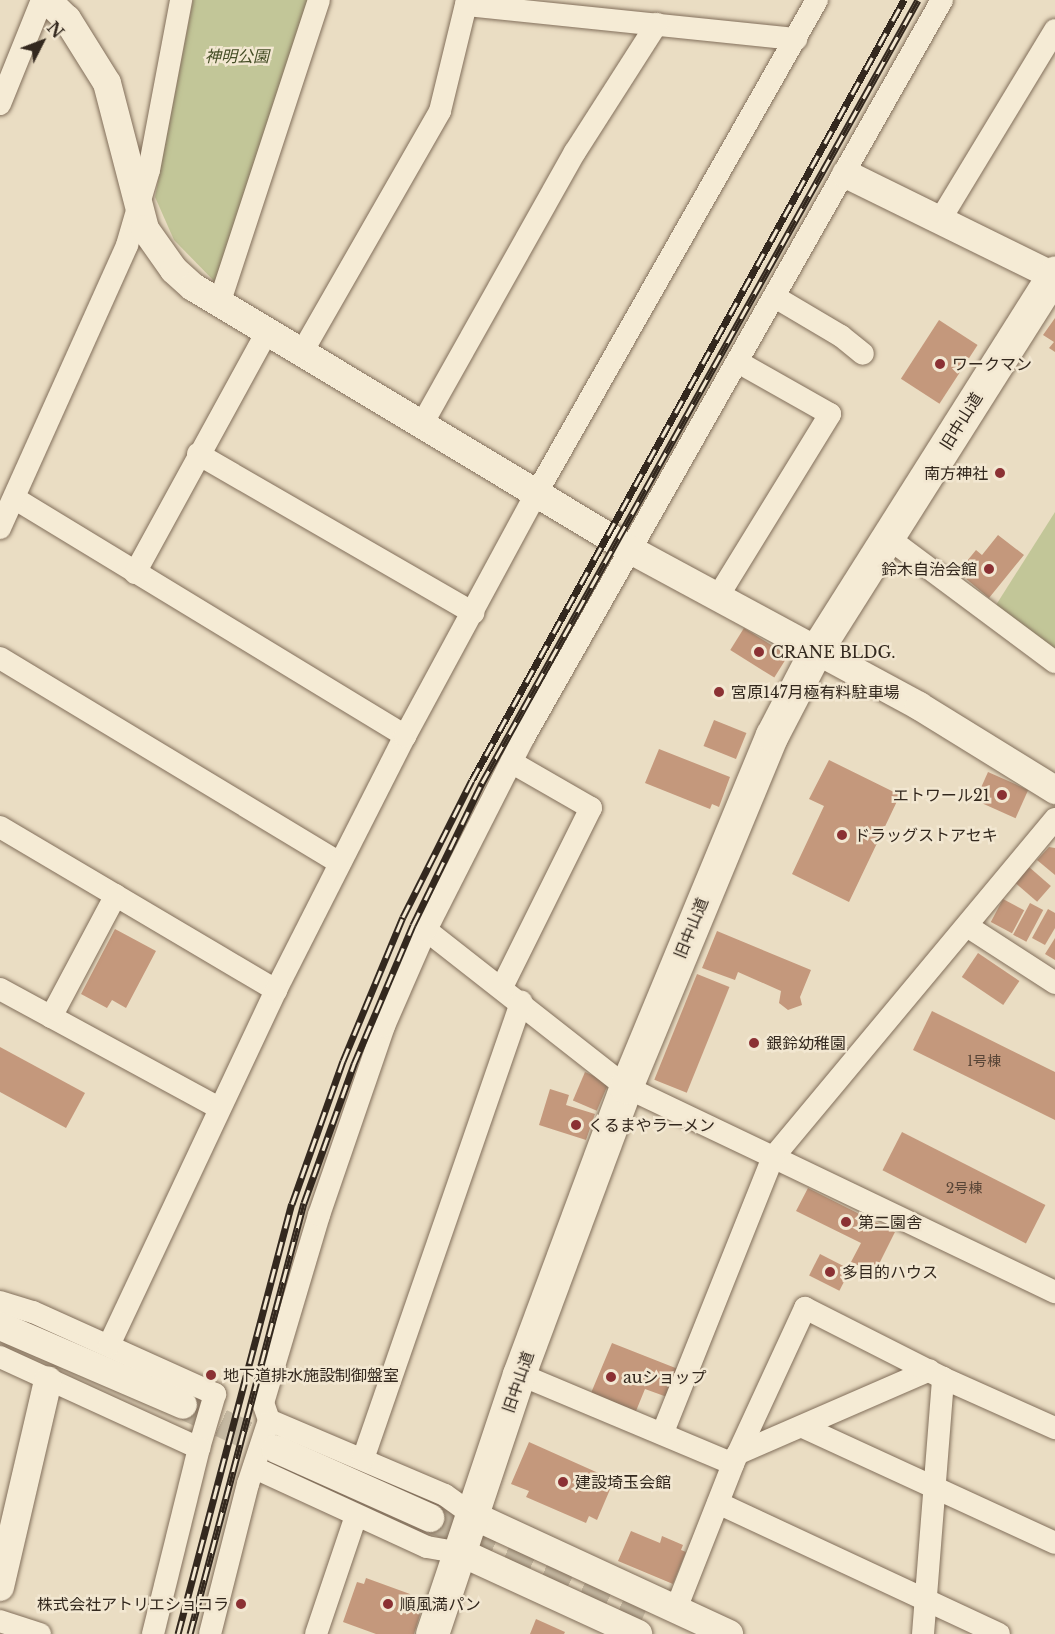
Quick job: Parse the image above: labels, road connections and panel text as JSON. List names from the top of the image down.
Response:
{
  "streets": {
    "main road": ["旧中山道"]
  },
  "parks": ["神明公園"],
  "places": [
    "ワークマン",
    "南方神社",
    "鈴木自治会館",
    "CRANE BLDG.",
    "宮原147月極有料駐車場",
    "エトワール21",
    "ドラッグストアセキ",
    "銀鈴幼稚園",
    "くるまやラーメン",
    "第二園舎",
    "多目的ハウス",
    "地下道排水施設制御盤室",
    "auショップ",
    "建設埼玉会館",
    "株式会社アトリエショコラ",
    "順風満パン"
  ],
  "house_numbers": ["1号棟", "2号棟"],
  "north": "top right"
}
